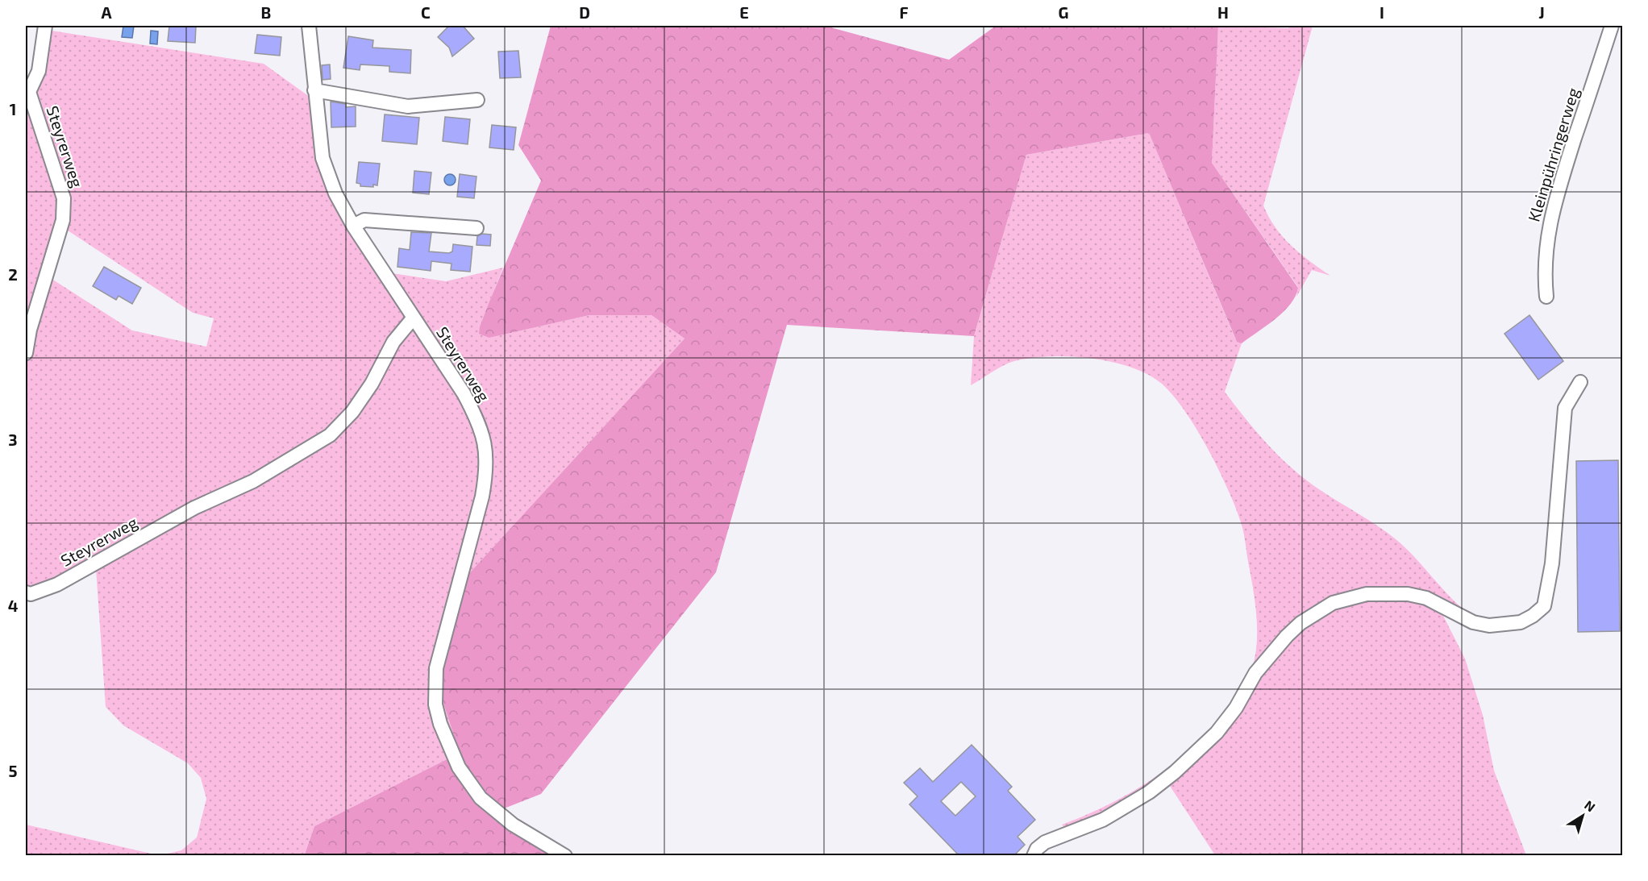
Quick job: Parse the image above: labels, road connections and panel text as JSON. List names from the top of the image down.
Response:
{
  "streets": {
    "street": ["Steyrerweg", "Kleinpühringerweg"]
  },
  "north": "top right",
  "grid": {
    "columns": [
      "A",
      "B",
      "C",
      "D",
      "E",
      "F",
      "G",
      "H",
      "I",
      "J"
    ],
    "rows": [
      "1",
      "2",
      "3",
      "4",
      "5"
    ]
  }
}
